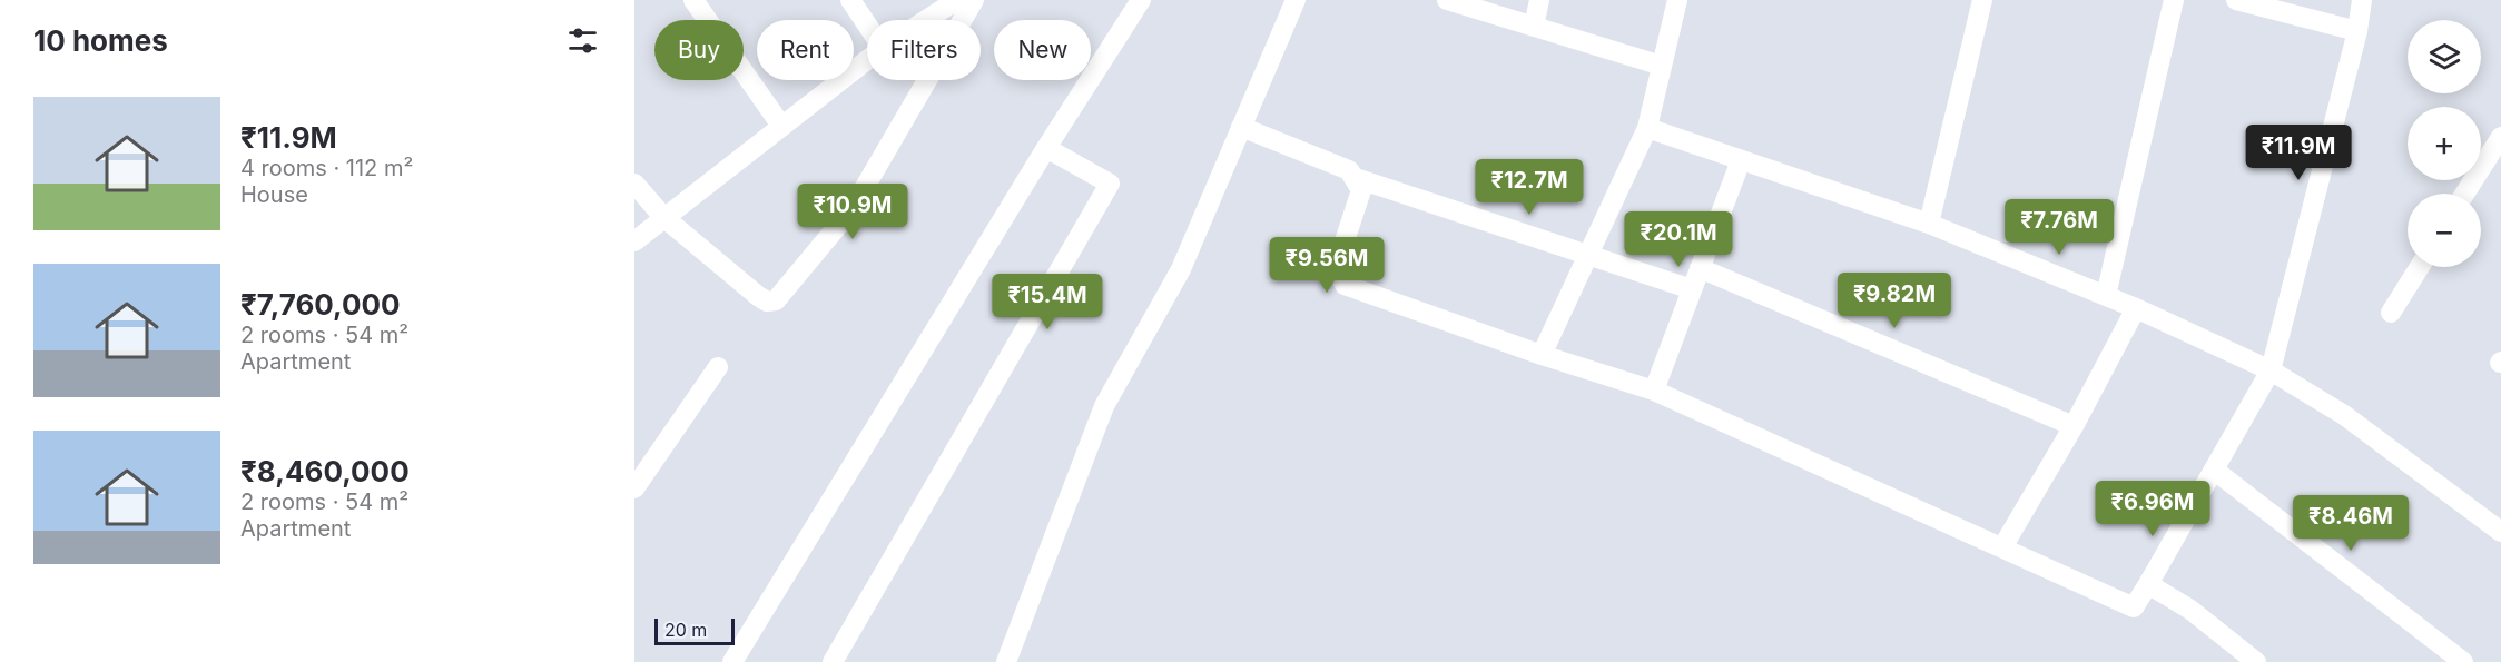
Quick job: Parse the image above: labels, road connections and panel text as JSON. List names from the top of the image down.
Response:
{
  "scale_bar": "20 m",
  "page": {
    "heading": "10 homes",
    "map_buttons": ["+", "−"],
    "chip": [
      "Buy",
      "Rent",
      "Filters",
      "New"
    ],
    "list": [
      {
        "name": "₹11.9M",
        "note": "4 rooms · 112 m² · House"
      },
      {
        "name": "₹7,760,000",
        "note": "2 rooms · 54 m² · Apartment"
      },
      {
        "name": "₹8,460,000",
        "note": "2 rooms · 54 m² · Apartment"
      }
    ],
    "price": [
      "₹11.9M",
      "₹12.7M",
      "₹10.9M",
      "₹7.76M",
      "₹20.1M",
      "₹9.56M",
      "₹9.82M",
      "₹15.4M",
      "₹6.96M",
      "₹8.46M"
    ],
    "scale": "20 m"
  }
}
